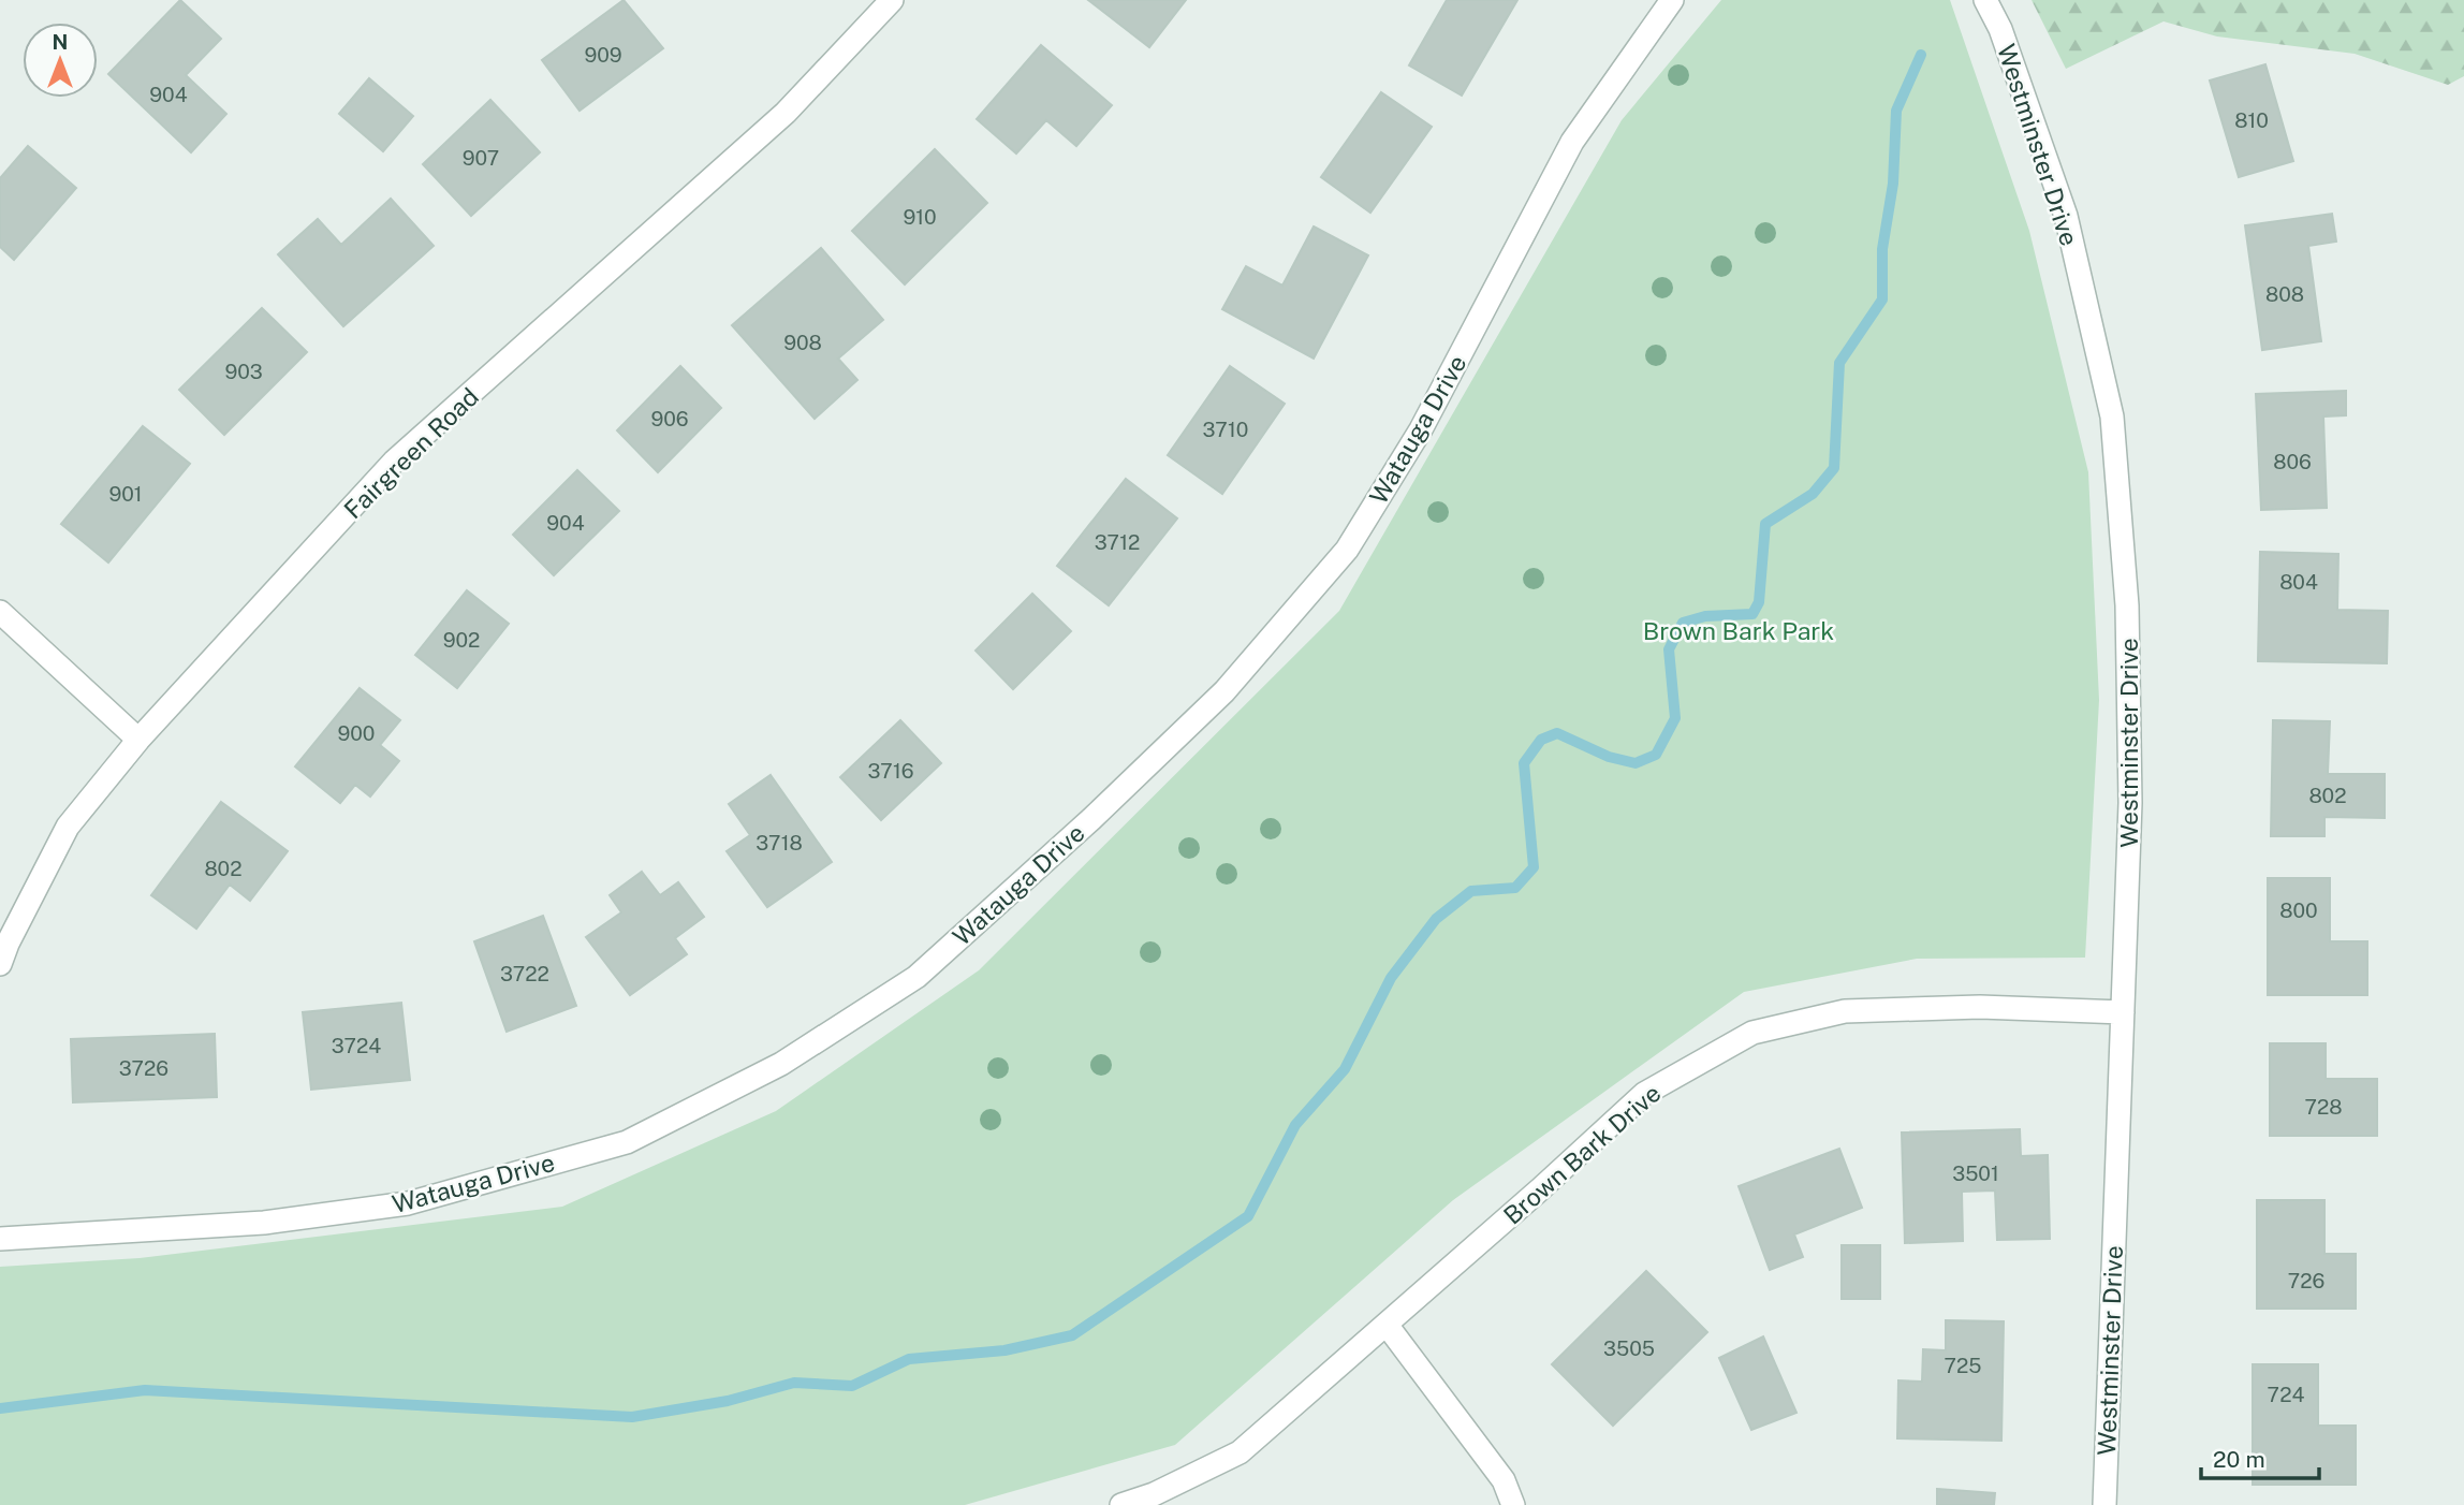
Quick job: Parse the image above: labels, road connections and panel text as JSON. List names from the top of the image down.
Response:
{
  "streets": {
    "street": [
      "Westminster Drive",
      "Watauga Drive",
      "Fairgreen Road",
      "Brown Bark Drive"
    ]
  },
  "crossings": [
    ["Westminster Drive", "Brown Bark Drive"]
  ],
  "parks": ["Brown Bark Park"],
  "house_numbers": [
    "909",
    "904",
    "810",
    "907",
    "910",
    "808",
    "908",
    "903",
    "906",
    "3710",
    "806",
    "901",
    "904",
    "3712",
    "804",
    "902",
    "900",
    "3716",
    "802",
    "3718",
    "802",
    "800",
    "3722",
    "3724",
    "3726",
    "728",
    "3501",
    "726",
    "3505",
    "725",
    "724"
  ],
  "scale_bar": "20 m",
  "north": "top"
}
